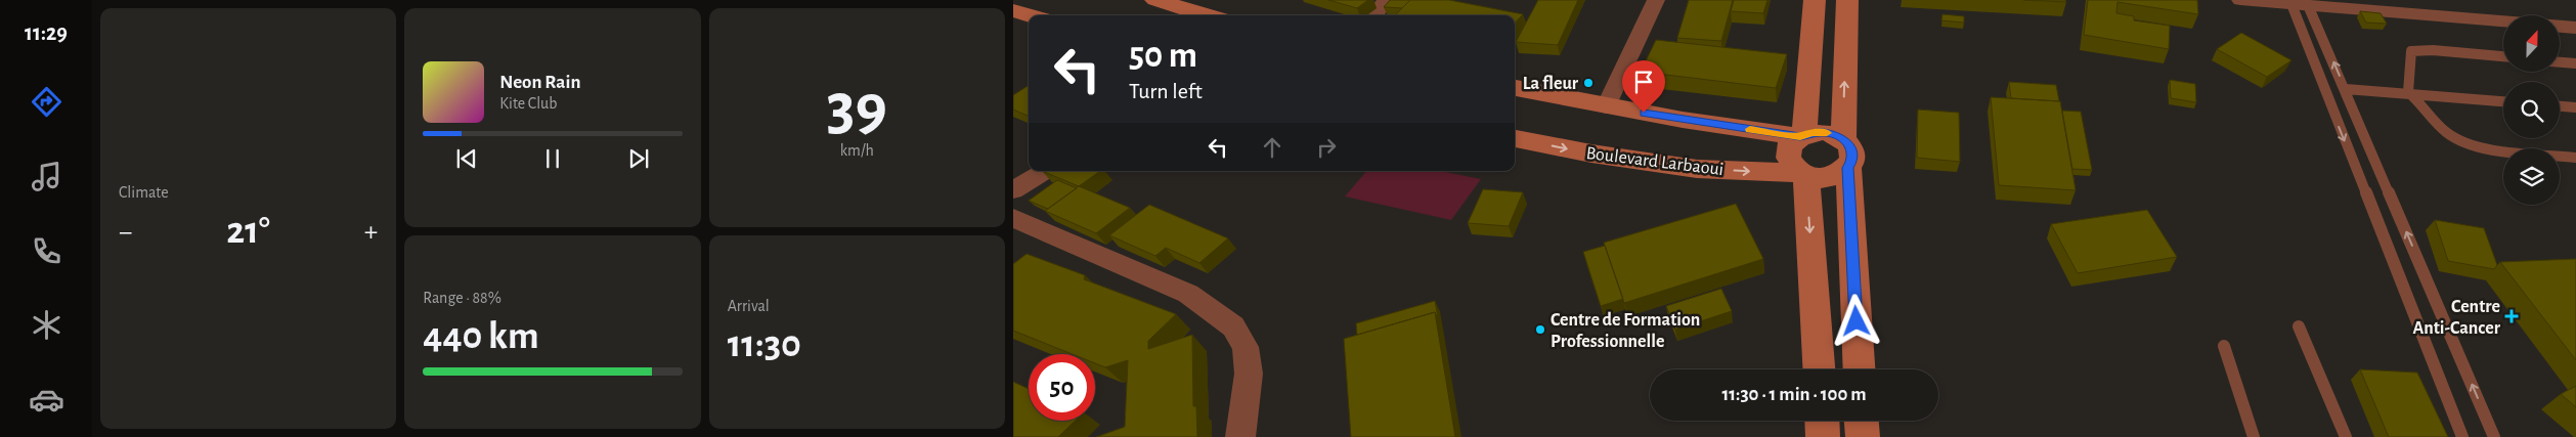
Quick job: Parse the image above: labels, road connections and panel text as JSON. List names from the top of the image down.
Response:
{
  "streets": {
    "main road": ["Boulevard Larbaoui"]
  },
  "places": {
    "other": ["La fleur", "Centre de Formation Professionnelle"],
    "health": ["Centre Anti-Cancer"]
  },
  "north": "top",
  "page": {
    "tabs": "11:29",
    "tile": [
      "Climate",
      ["39", "km/h"],
      ["Range · 88%", "440 km"],
      ["Arrival", "11:30"]
    ],
    "turn": ["50 m", "Turn left"],
    "song": ["Neon Rain", "Kite Club"],
    "heat": ["−", "21°", "+"],
    "limit": "50",
    "trip": "11:30 · 1 min · 100 m"
  }
}
